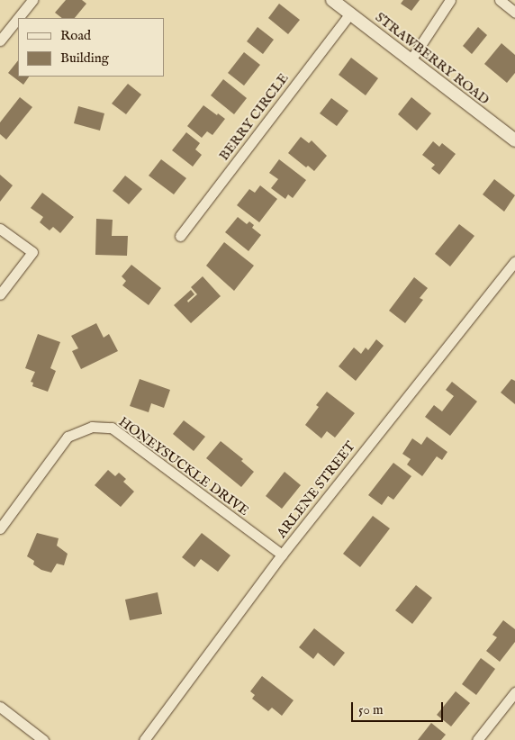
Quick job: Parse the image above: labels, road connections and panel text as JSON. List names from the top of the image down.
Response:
{
  "streets": {
    "street": [
      "STRAWBERRY ROAD",
      "BERRY CIRCLE",
      "HONEYSUCKLE DRIVE",
      "ARLENE STREET"
    ]
  },
  "crossings": [
    ["STRAWBERRY ROAD", "BERRY CIRCLE"],
    ["HONEYSUCKLE DRIVE", "ARLENE STREET"]
  ],
  "legend": ["Road", "Building"],
  "scale_bar": "50 m"
}
